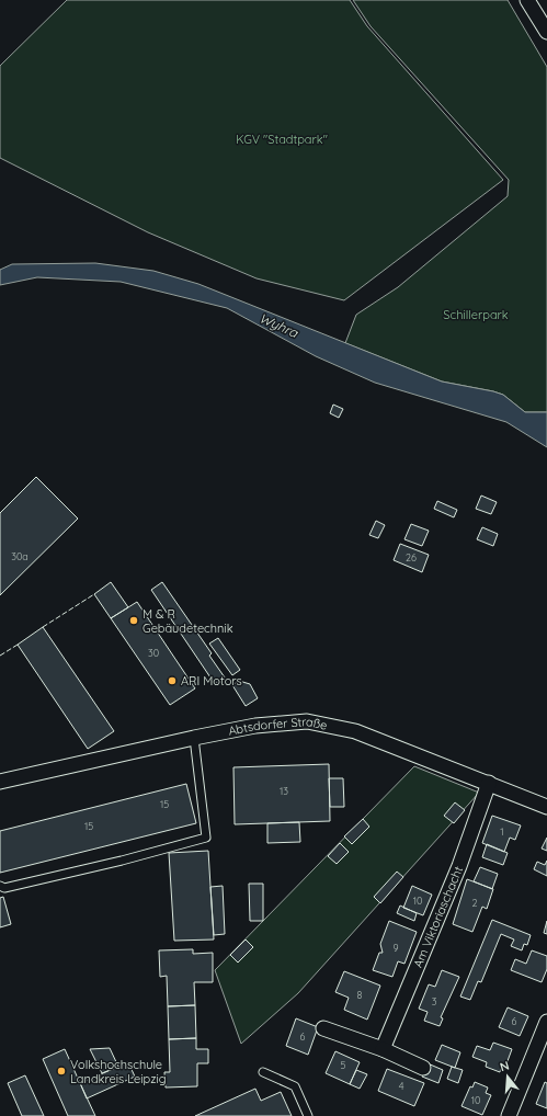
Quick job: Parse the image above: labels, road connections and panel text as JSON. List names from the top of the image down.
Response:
{
  "streets": {
    "street": ["Abtsdorfer Straße", "Am Viktoriaschacht"]
  },
  "crossings": [
    ["Abtsdorfer Straße", "Am Viktoriaschacht"]
  ],
  "water": ["Wyhra"],
  "parks": ["KGV \"Stadtpark\"", "Schillerpark"],
  "places": ["M & R Gebäudetechnik", "ARI Motors", "Volkshochschule Landkreis Leipzig"],
  "house_numbers": [
    "30a",
    "26",
    "30",
    "13",
    "15",
    "15",
    "1",
    "10",
    "2",
    "9",
    "8",
    "3",
    "6",
    "6",
    "5",
    "4",
    "10"
  ],
  "north": "top"
}
